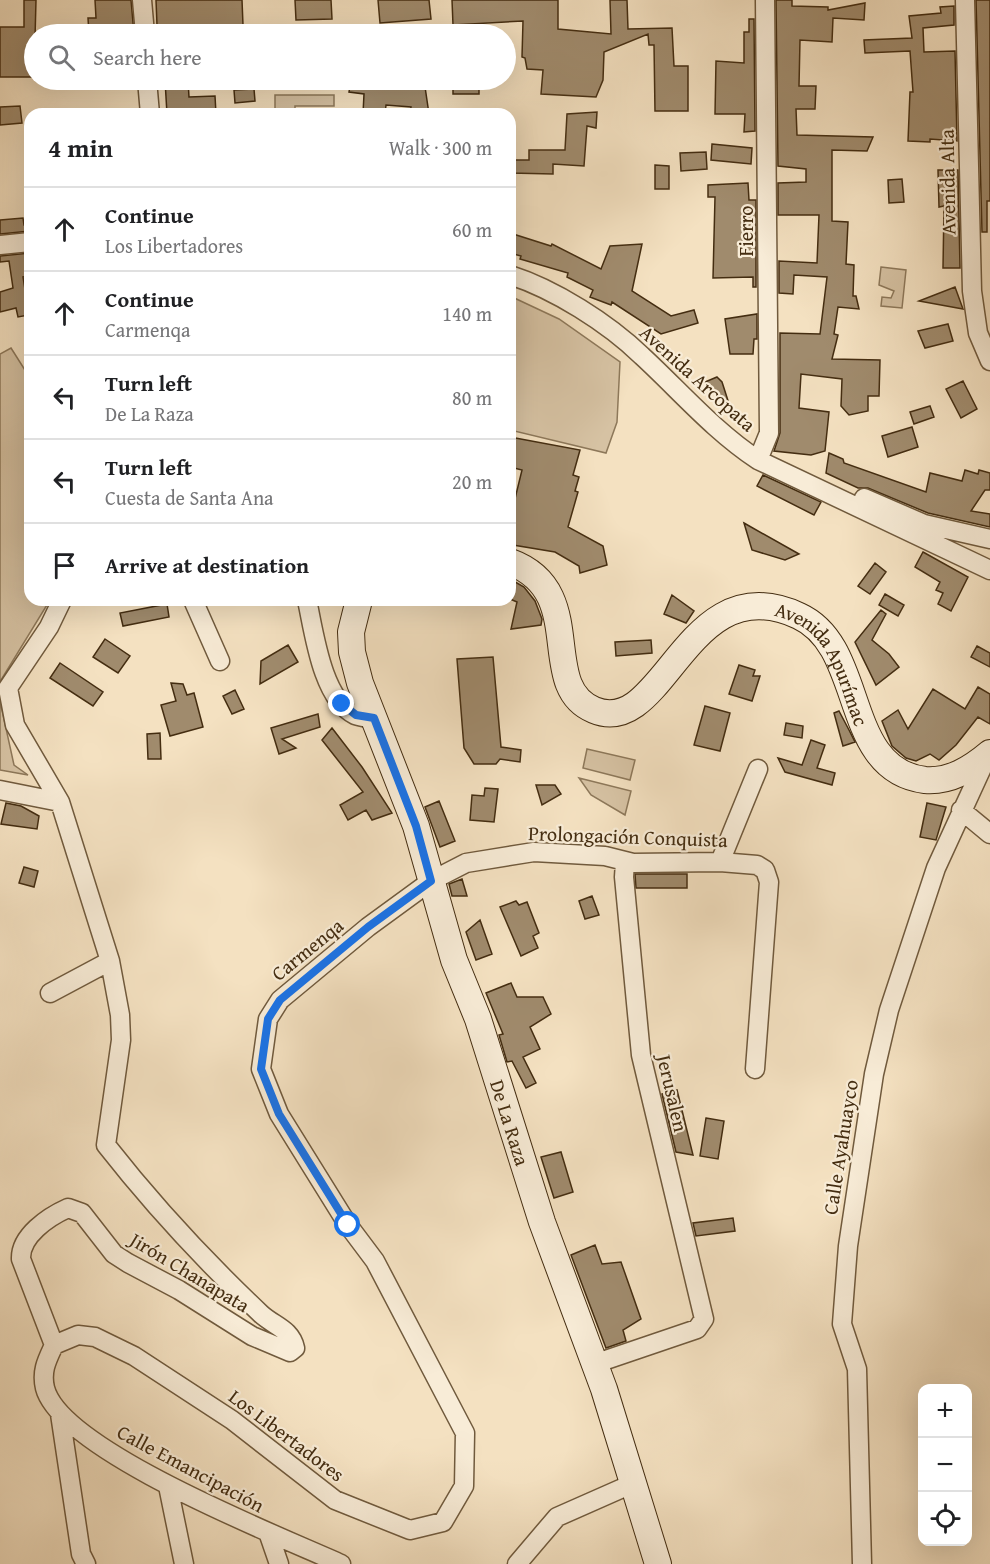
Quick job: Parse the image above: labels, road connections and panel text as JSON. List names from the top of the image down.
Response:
{
  "streets": {
    "main road": ["Avenida Apurímac", "De La Raza"],
    "street": [
      "Avenida Alta",
      "Fierro",
      "Avenida Arcopata",
      "Prolongación Conquista",
      "Carmenqa",
      "Jerusalen",
      "Calle Ayahuayco",
      "Jirón Chanapata",
      "Los Libertadores",
      "Calle Emancipación"
    ]
  },
  "crossings": [
    ["Fierro", "Avenida Arcopata"],
    ["Avenida Apurímac", "Calle Ayahuayco"],
    ["Prolongación Conquista", "Carmenqa"],
    ["Prolongación Conquista", "Jerusalen"],
    ["Prolongación Conquista", "De La Raza"],
    ["Carmenqa", "De La Raza"],
    ["Carmenqa", "Los Libertadores"],
    ["Jerusalen", "De La Raza"],
    ["Jirón Chanapata", "Los Libertadores"]
  ],
  "page": {
    "search": "Search here",
    "heading": ["4 min", "Walk · 300 m"],
    "list": [
      ["Continue", "Los Libertadores", "60 m"],
      ["Continue", "Carmenqa", "140 m"],
      ["Turn left", "De La Raza", "80 m"],
      ["Turn left", "Cuesta de Santa Ana", "20 m"],
      "Arrive at destination"
    ],
    "map_buttons": ["+", "−"]
  }
}
